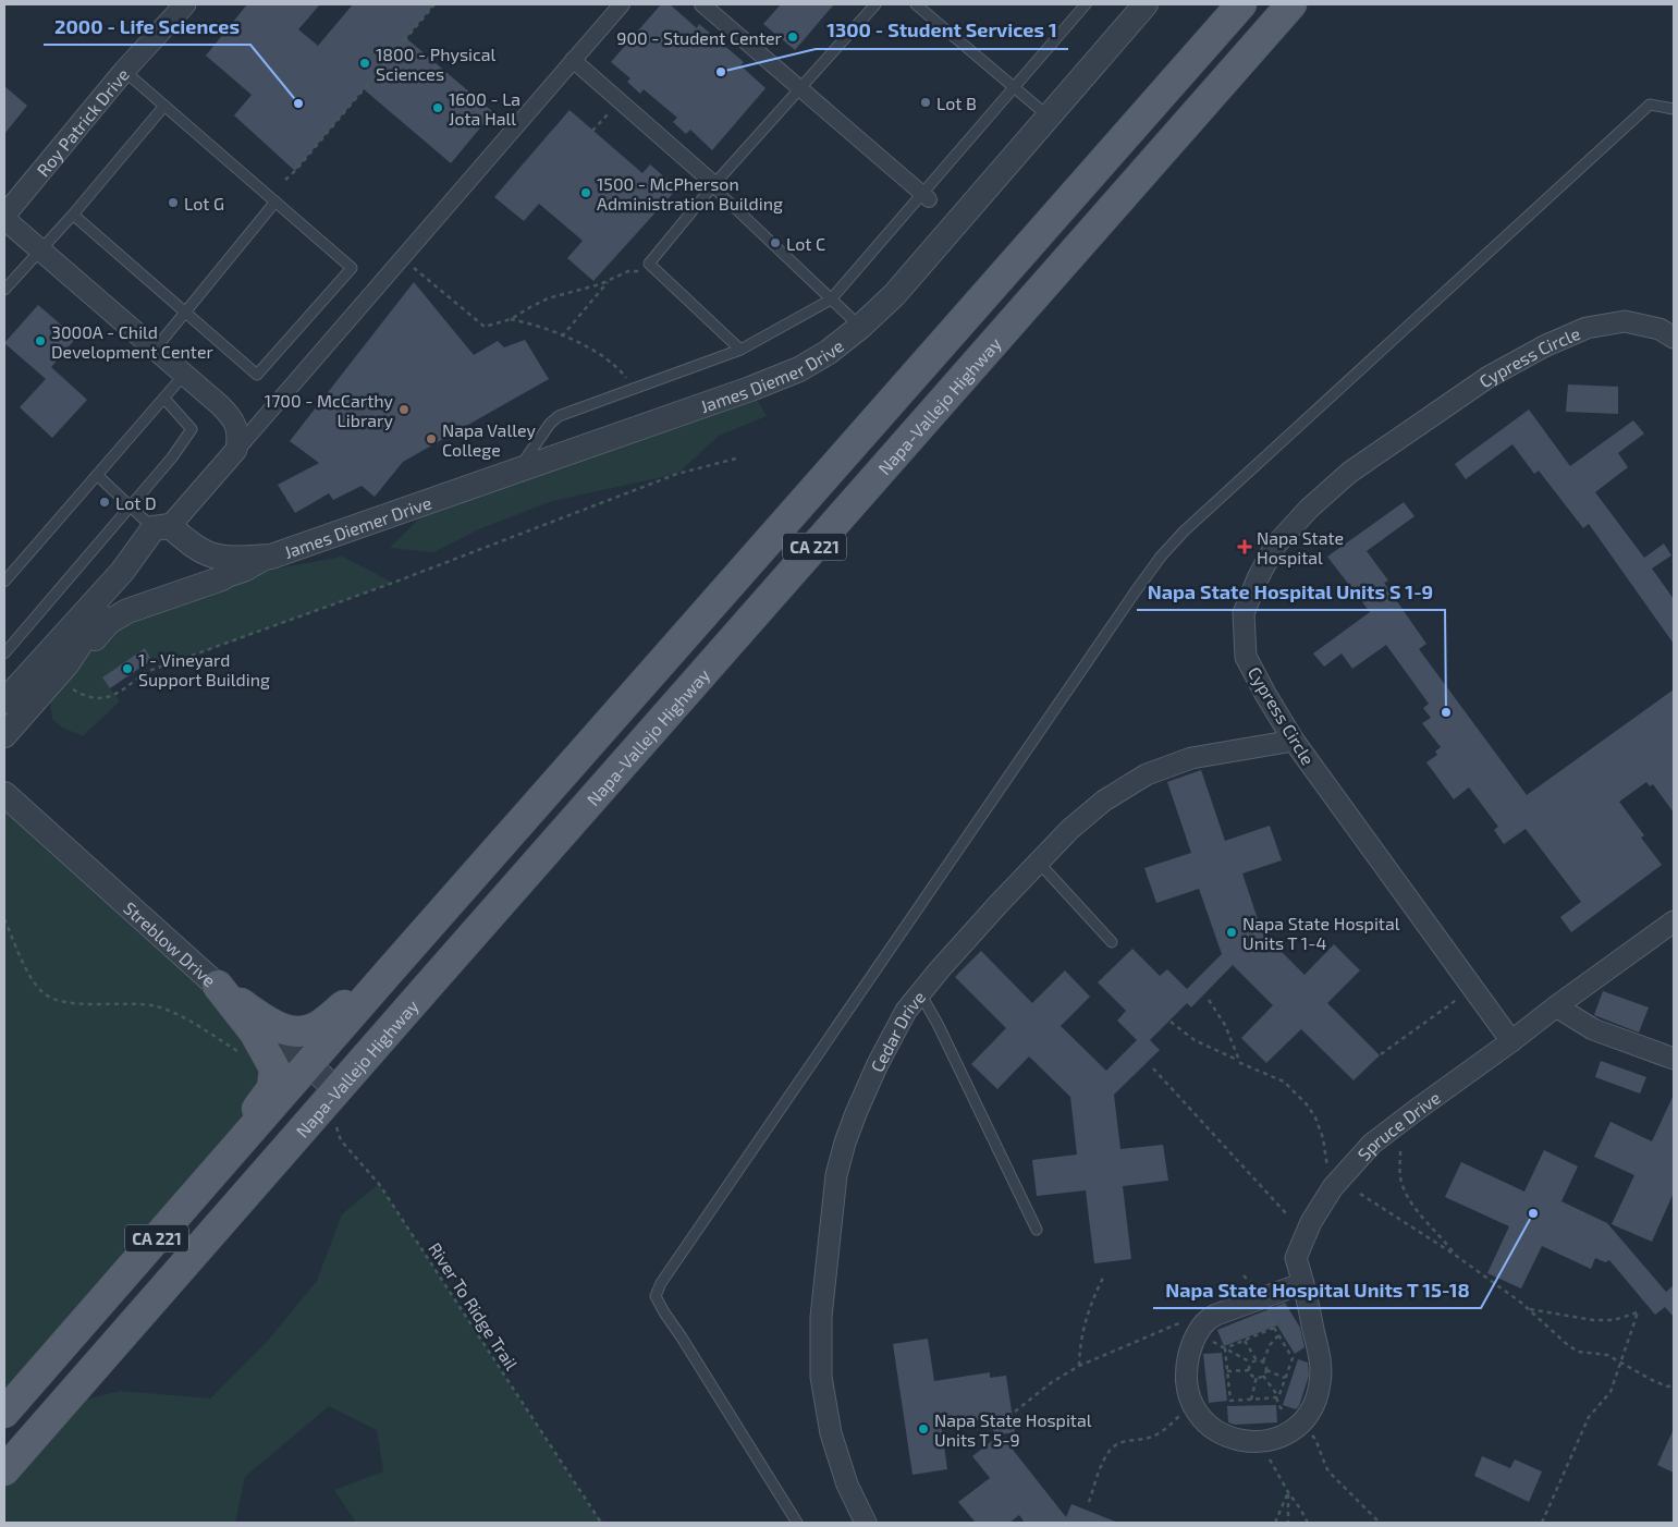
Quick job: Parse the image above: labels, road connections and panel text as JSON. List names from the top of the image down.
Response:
{
  "streets": {
    "main road": ["Napa-Vallejo Highway", "CA 221"],
    "street": [
      "Roy Patrick Drive",
      "Cypress Circle",
      "James Diemer Drive",
      "Streblow Drive",
      "Cedar Drive",
      "Spruce Drive"
    ],
    "path": ["River To Ridge Trail"]
  },
  "crossings": [
    ["Cypress Circle", "Cedar Drive"],
    ["Cypress Circle", "Spruce Drive"],
    ["Napa-Vallejo Highway", "Streblow Drive"],
    ["Napa-Vallejo Highway", "River To Ridge Trail"],
    ["CA 221", "Streblow Drive"],
    ["Streblow Drive", "River To Ridge Trail"]
  ],
  "places": {
    "other": [
      "900 - Student Center",
      "1800 - Physical Sciences",
      "1300 - Student Services 1",
      "Lot B",
      "2000 - Life Sciences",
      "1600 - La Jota Hall",
      "1500 - McPherson Administration Building",
      "Lot G",
      "Lot C",
      "3000A - Child Development Center",
      "1700 - McCarthy Library",
      "Napa Valley College",
      "Lot D",
      "1 - Vineyard Support Building",
      "Napa State Hospital Units S 1-9",
      "Napa State Hospital Units T 1-4",
      "Napa State Hospital Units T 15-18",
      "Napa State Hospital Units T 5-9"
    ],
    "health": ["Napa State Hospital"]
  }
}
